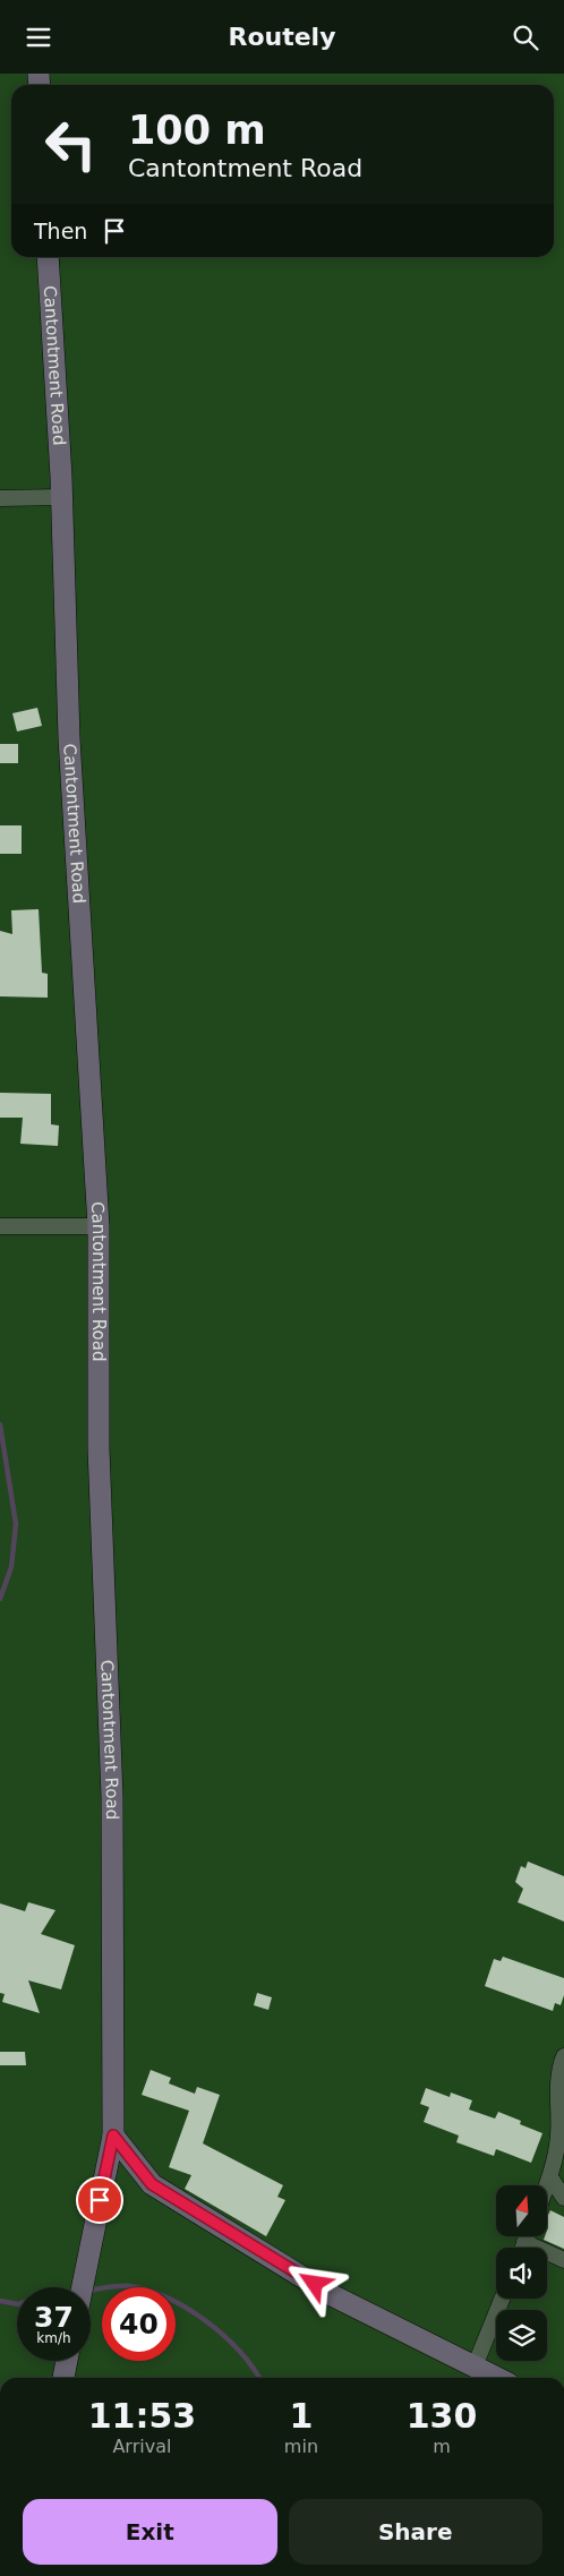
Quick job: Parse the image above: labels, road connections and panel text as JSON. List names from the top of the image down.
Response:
{
  "streets": {
    "street": ["Cantontment Road"]
  },
  "north": "top",
  "page": {
    "header": "Routely",
    "turn": ["100 m", "Cantontment Road"],
    "then": "Then",
    "speed": "37 km/h",
    "limit": "40",
    "eta": [
      "11:53",
      "Arrival",
      "1",
      "min",
      "130",
      "m"
    ],
    "buttons": ["Exit", "Share"]
  }
}
